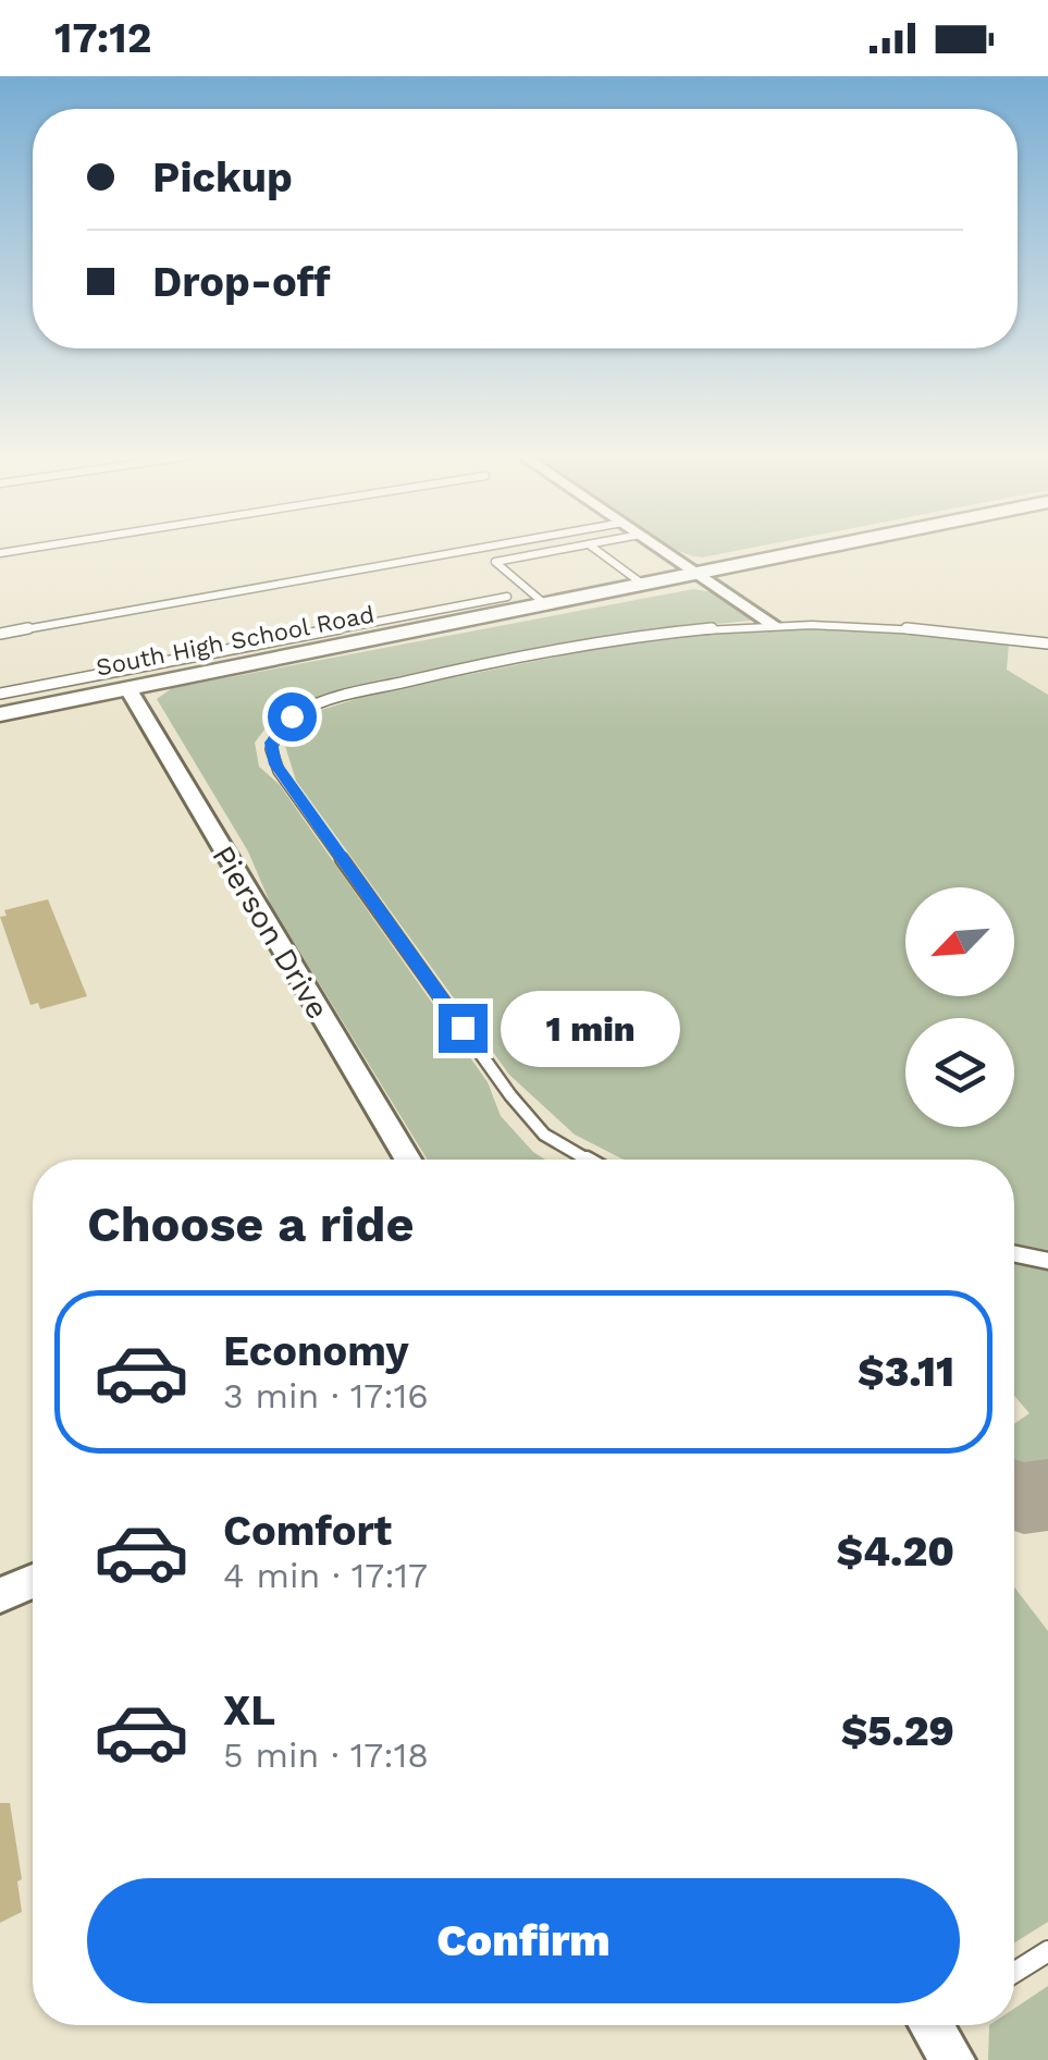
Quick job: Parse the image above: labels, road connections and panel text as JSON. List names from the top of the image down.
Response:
{
  "streets": {
    "street": ["South High School Road", "Pierson Drive"]
  },
  "crossings": [
    ["South High School Road", "Pierson Drive"]
  ],
  "north": "bottom left",
  "page": {
    "status": "17:12",
    "banner": ["Pickup", "Drop-off"],
    "bubble": "1 min",
    "heading": "Choose a ride",
    "list": [
      {
        "name": "Economy",
        "note": "3 min · 17:16",
        "value": "$3.11"
      },
      {
        "name": "Comfort",
        "note": "4 min · 17:17",
        "value": "$4.20"
      },
      {
        "name": "XL",
        "note": "5 min · 17:18",
        "value": "$5.29"
      }
    ],
    "buttons": "Confirm"
  }
}
